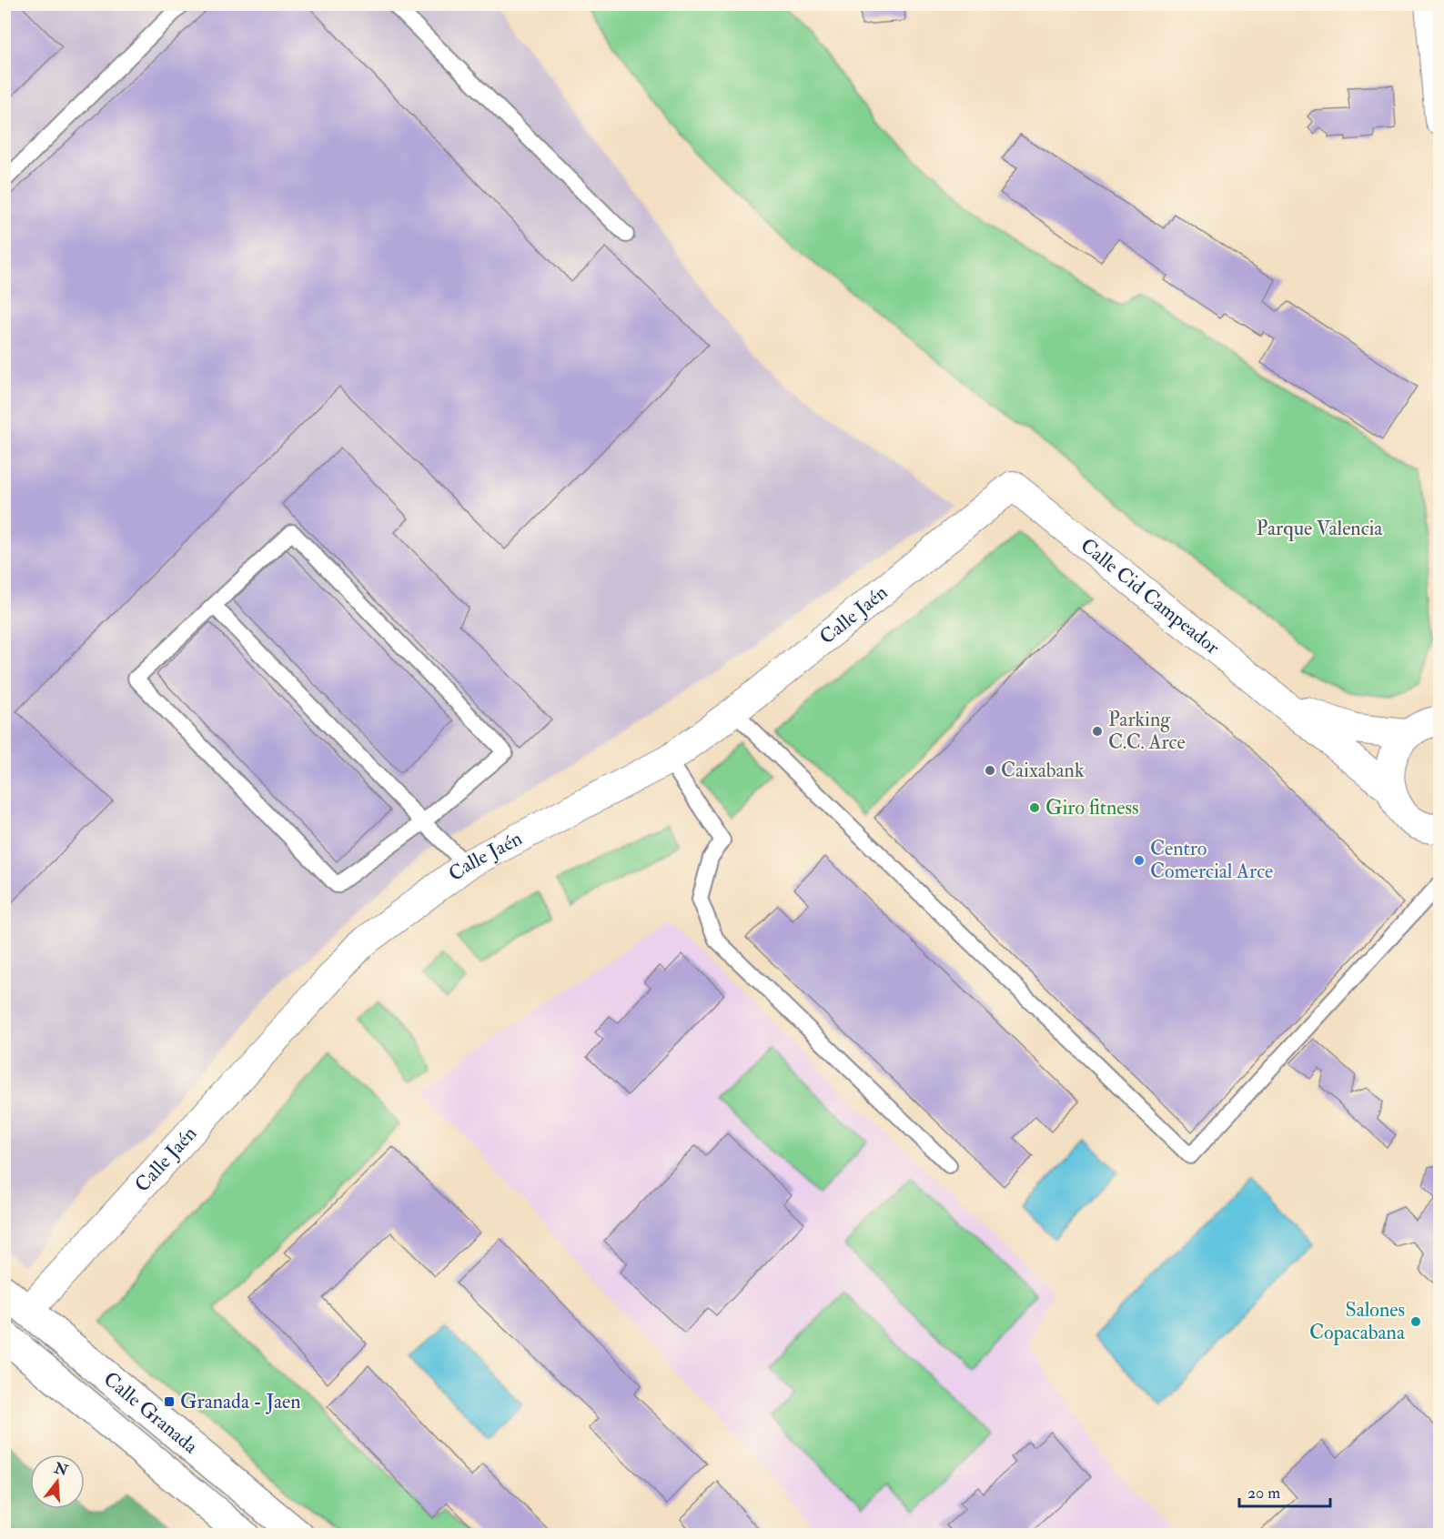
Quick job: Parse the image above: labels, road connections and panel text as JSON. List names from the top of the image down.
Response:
{
  "streets": {
    "street": ["Calle Cid Campeador", "Calle Jaén", "Calle Granada"]
  },
  "crossings": [
    ["Calle Cid Campeador", "Calle Jaén"],
    ["Calle Jaén", "Calle Granada"]
  ],
  "parks": ["Parque Valencia"],
  "places": {
    "other": [
      "Parking C.C. Arce",
      "Caixabank",
      "Giro fitness",
      "Centro Comercial Arce",
      "Salones Copacabana"
    ],
    "transit": ["Granada - Jaen"]
  },
  "scale_bar": "20 m",
  "north": "top"
}
